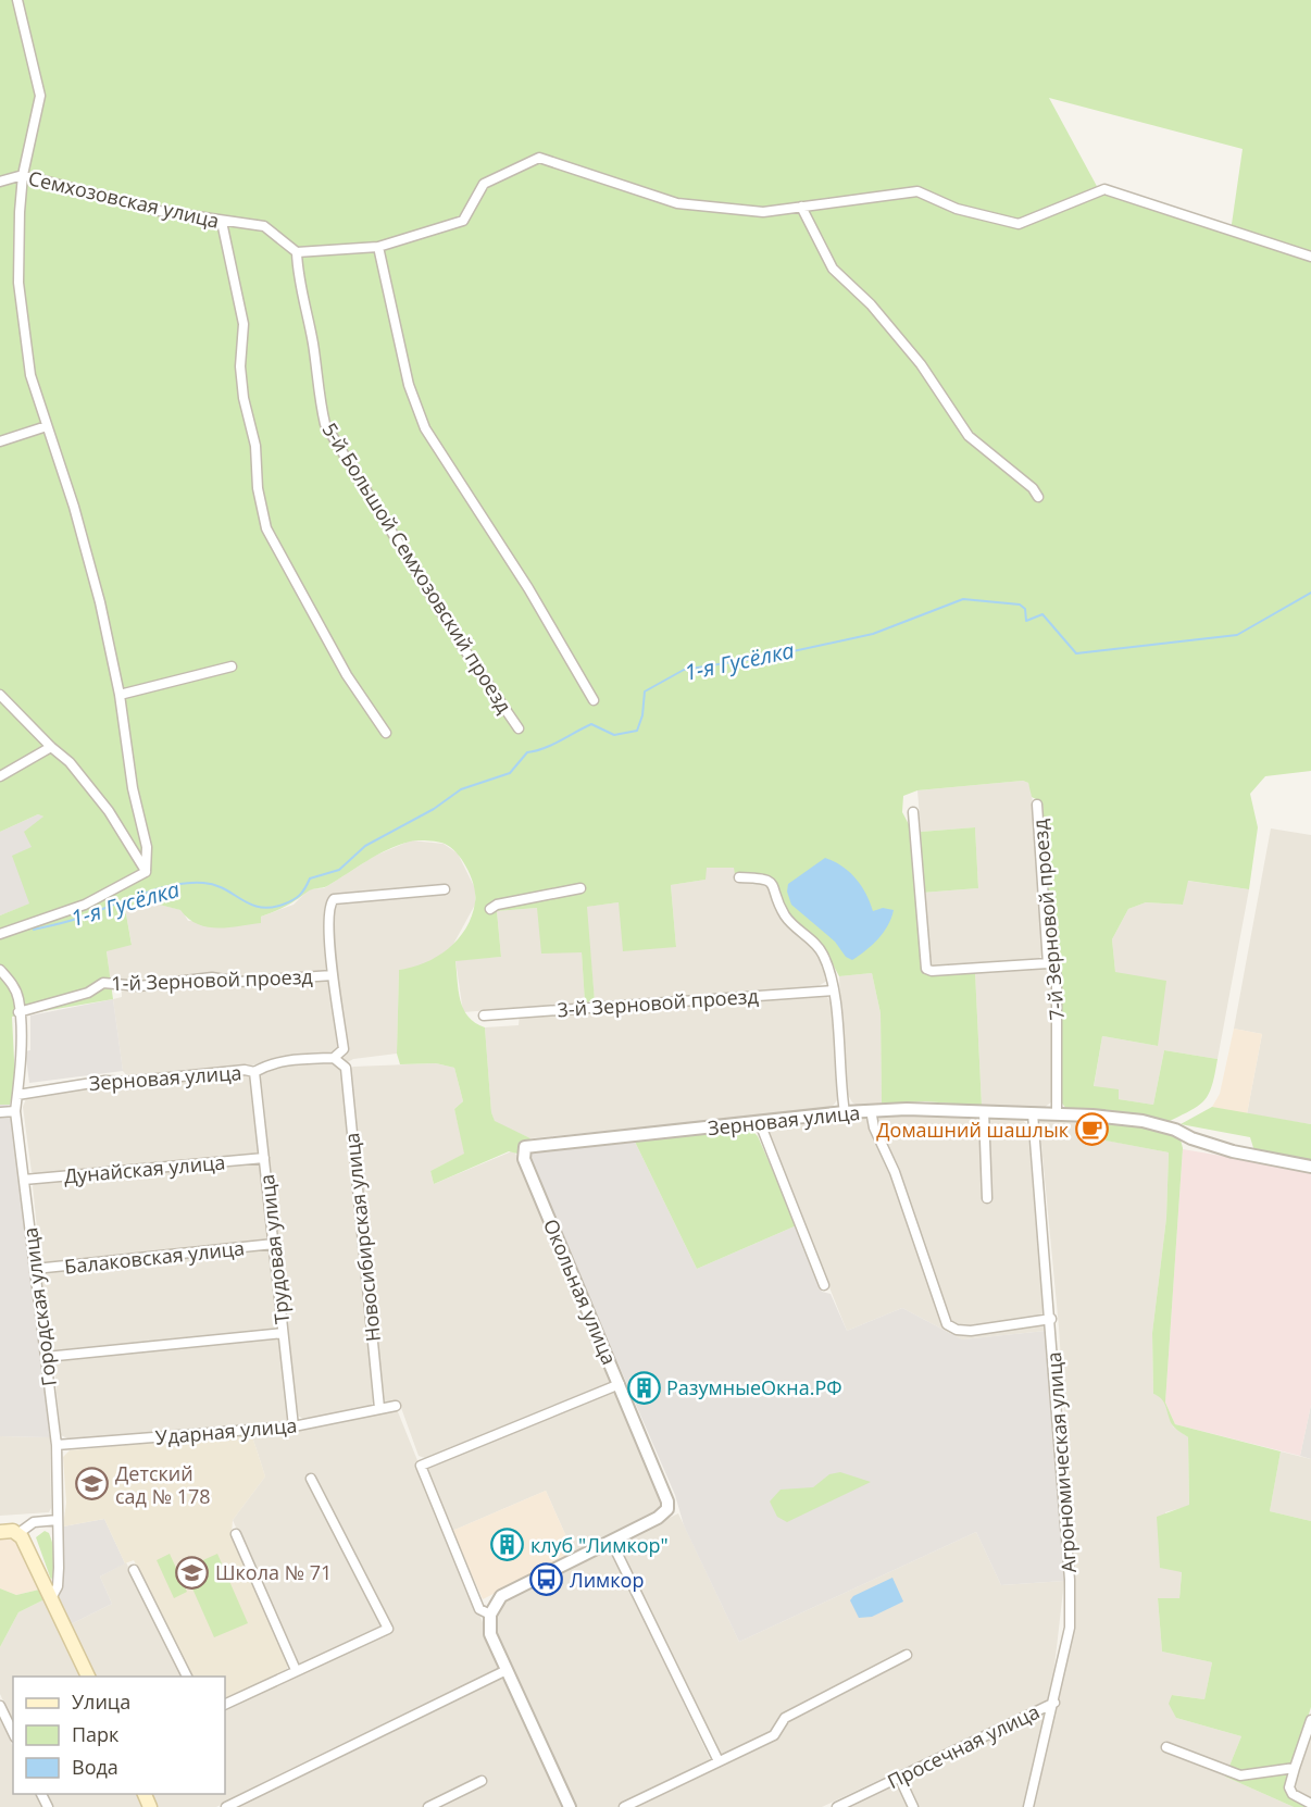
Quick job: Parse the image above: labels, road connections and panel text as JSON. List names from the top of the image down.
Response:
{
  "streets": {
    "street": [
      "Семхозовская улица",
      "5-й Большой Семхозовский проезд",
      "7-й Зерновой проезд",
      "1-й Зерновой проезд",
      "3-й Зерновой проезд",
      "Зерновая улица",
      "Дунайская улица",
      "Новосибирская улица",
      "Трудовая улица",
      "Балаковская улица",
      "Окольная улица",
      "Городская улица",
      "Ударная улица",
      "Агрономическая улица",
      "Просечная улица"
    ]
  },
  "crossings": [
    ["Семхозовская улица", "5-й Большой Семхозовский проезд"],
    ["7-й Зерновой проезд", "Зерновая улица"],
    ["1-й Зерновой проезд", "Городская улица"],
    ["Зерновая улица", "Новосибирская улица"],
    ["Зерновая улица", "Трудовая улица"],
    ["Зерновая улица", "Окольная улица"],
    ["Зерновая улица", "Городская улица"],
    ["Зерновая улица", "Агрономическая улица"],
    ["Дунайская улица", "Трудовая улица"],
    ["Дунайская улица", "Городская улица"],
    ["Новосибирская улица", "Ударная улица"],
    ["Трудовая улица", "Балаковская улица"],
    ["Трудовая улица", "Ударная улица"],
    ["Балаковская улица", "Городская улица"],
    ["Городская улица", "Ударная улица"],
    ["Агрономическая улица", "Просечная улица"]
  ],
  "water": ["1-я Гусёлка"],
  "places": {
    "cafe": ["Домашний шашлык"],
    "building": ["РазумныеОкна.РФ", "клуб \"Лимкор\""],
    "school or university": ["Детский сад № 178", "Школа № 71"],
    "bus stop": ["Лимкор"]
  },
  "legend": ["Улица", "Парк", "Вода"]
}
